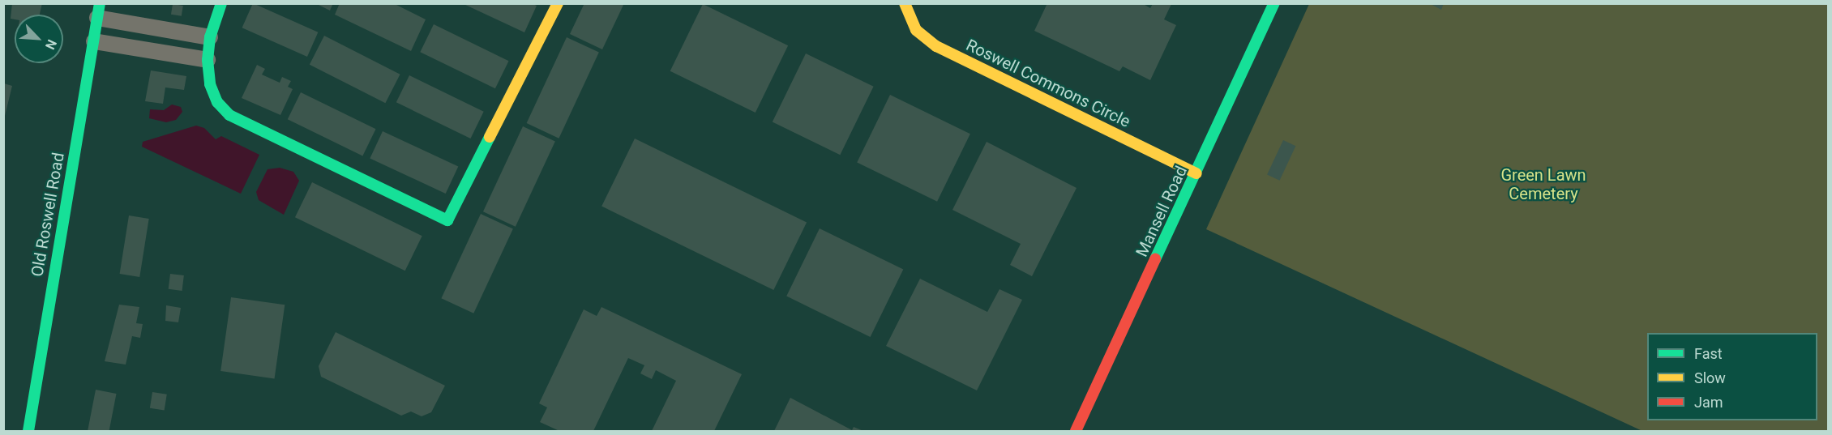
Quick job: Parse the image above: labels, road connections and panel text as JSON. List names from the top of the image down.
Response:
{
  "streets": {
    "street": ["Roswell Commons Circle", "Mansell Road", "Old Roswell Road"]
  },
  "crossings": [
    ["Roswell Commons Circle", "Mansell Road"]
  ],
  "parks": ["Green Lawn Cemetery"],
  "legend": ["Fast", "Slow", "Jam"],
  "north": "bottom right"
}
